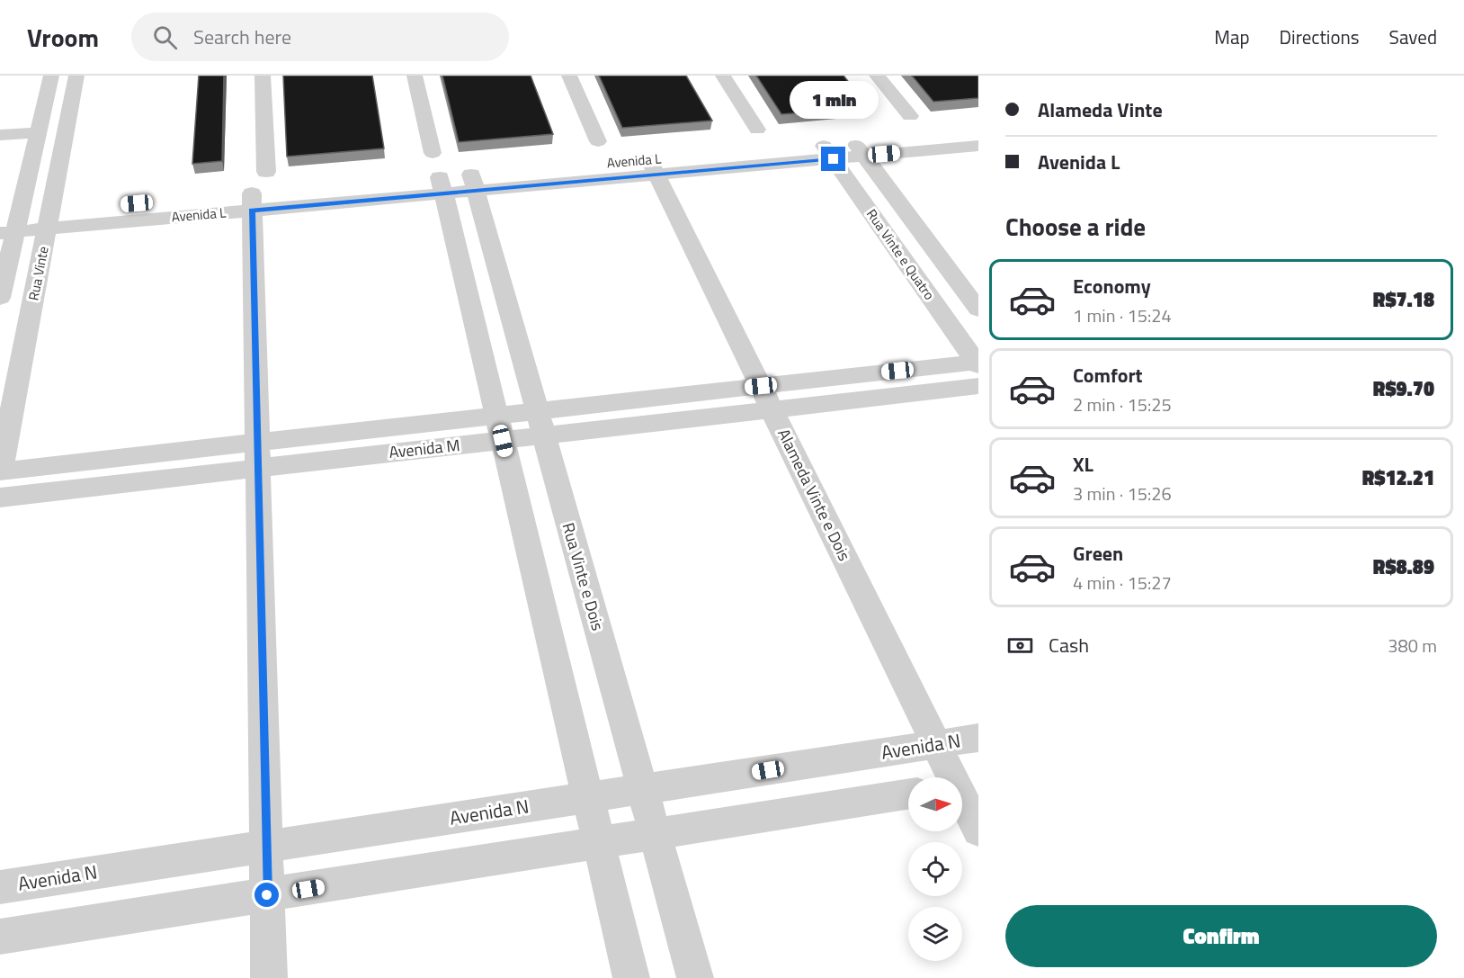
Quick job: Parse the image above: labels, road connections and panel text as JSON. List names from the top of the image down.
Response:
{
  "streets": {
    "street": [
      "Avenida L",
      "Rua Vinte e Quatro",
      "Rua Vinte",
      "Avenida M",
      "Alameda Vinte e Dois",
      "Rua Vinte e Dois",
      "Avenida N"
    ]
  },
  "crossings": [
    ["Avenida L", "Rua Vinte e Quatro"],
    ["Avenida L", "Rua Vinte"],
    ["Avenida L", "Alameda Vinte e Dois"],
    ["Avenida L", "Rua Vinte e Dois"],
    ["Rua Vinte e Quatro", "Avenida M"],
    ["Rua Vinte", "Avenida M"],
    ["Avenida M", "Alameda Vinte e Dois"],
    ["Avenida M", "Rua Vinte e Dois"],
    ["Alameda Vinte e Dois", "Avenida N"],
    ["Rua Vinte e Dois", "Avenida N"]
  ],
  "north": "right",
  "page": {
    "header": "Vroom",
    "search": "Search here",
    "nav": ["Map", "Directions", "Saved"],
    "banner": ["Alameda Vinte", "Avenida L"],
    "bubble": "1 min",
    "heading": "Choose a ride",
    "list": [
      {
        "name": "Economy",
        "note": "1 min · 15:24",
        "value": "R$7.18"
      },
      {
        "name": "Comfort",
        "note": "2 min · 15:25",
        "value": "R$9.70"
      },
      {
        "name": "XL",
        "note": "3 min · 15:26",
        "value": "R$12.21"
      },
      {
        "name": "Green",
        "note": "4 min · 15:27",
        "value": "R$8.89"
      }
    ],
    "pay": ["Cash", "380 m"],
    "buttons": "Confirm"
  }
}
